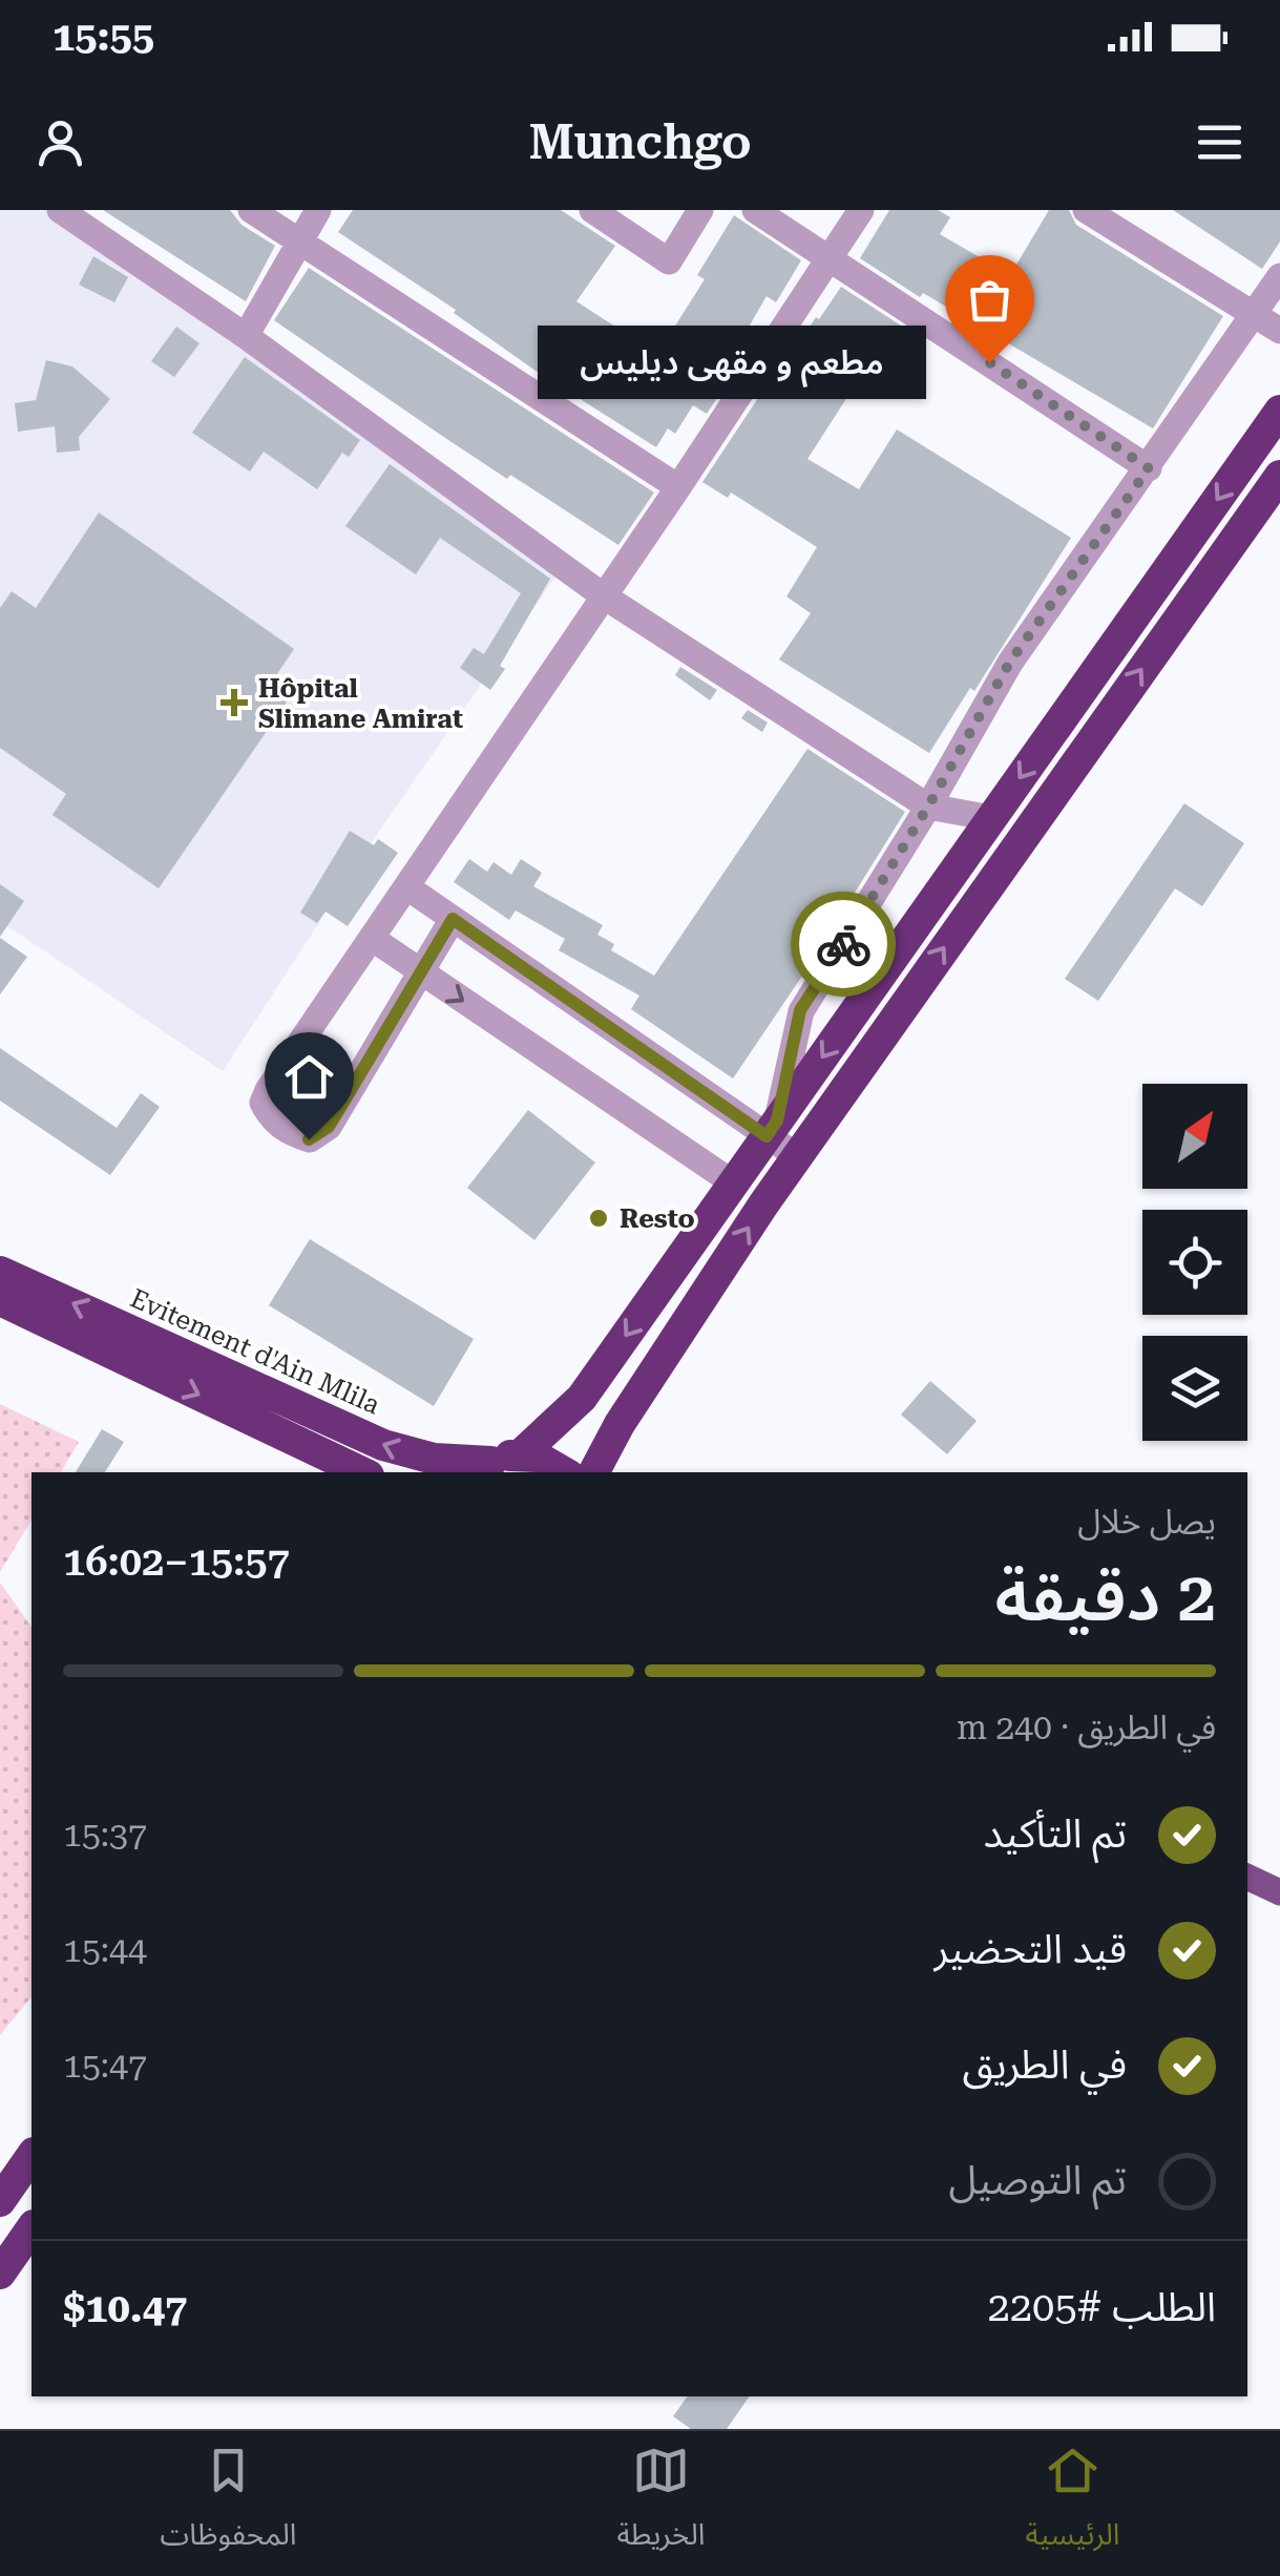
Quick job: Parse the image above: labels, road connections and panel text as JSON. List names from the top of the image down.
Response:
{
  "streets": {
    "highway": ["Evitement d'Ain Mlila"]
  },
  "places": {
    "other": ["مطعم و مقهى ديليس", "Resto"],
    "health": ["Hôpital Slimane Amirat"]
  },
  "north": "top right",
  "page": {
    "status": "15:55",
    "header": "Munchgo",
    "bubble": "مطعم و مقهى ديليس",
    "heading": ["2 دقيقة", "يصل خلال", "15:57–16:02"],
    "panel": ["الطلب #2205", "$10.47"],
    "bar": "في الطريق · 240 m",
    "list": [
      ["تم التأكيد", "15:37"],
      ["قيد التحضير", "15:44"],
      ["في الطريق", "15:47"],
      "تم التوصيل"
    ],
    "tabs": ["الرئيسية", "الخريطة", "المحفوظات"]
  }
}
